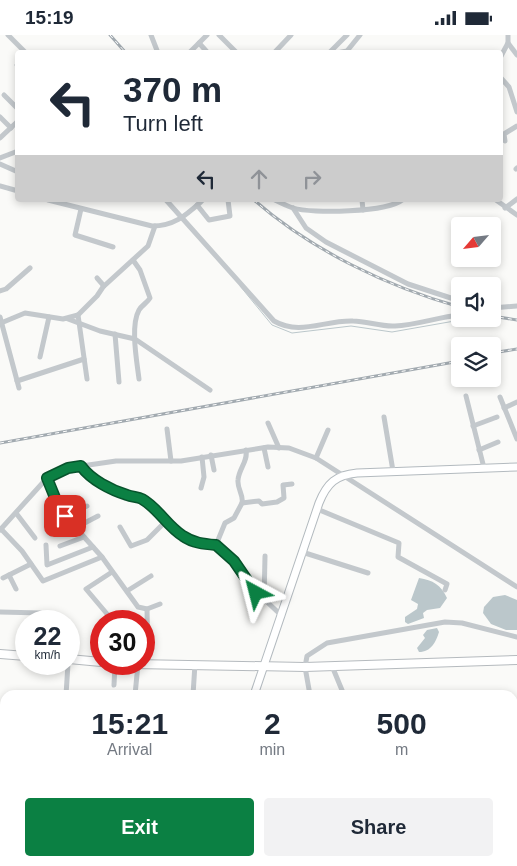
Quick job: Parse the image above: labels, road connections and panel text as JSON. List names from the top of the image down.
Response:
{
  "north": "bottom left",
  "page": {
    "status": "15:19",
    "turn": ["370 m", "Turn left"],
    "speed": "22 km/h",
    "limit": "30",
    "eta": [
      "15:21",
      "Arrival",
      "2",
      "min",
      "500",
      "m"
    ],
    "buttons": ["Exit", "Share"]
  }
}
